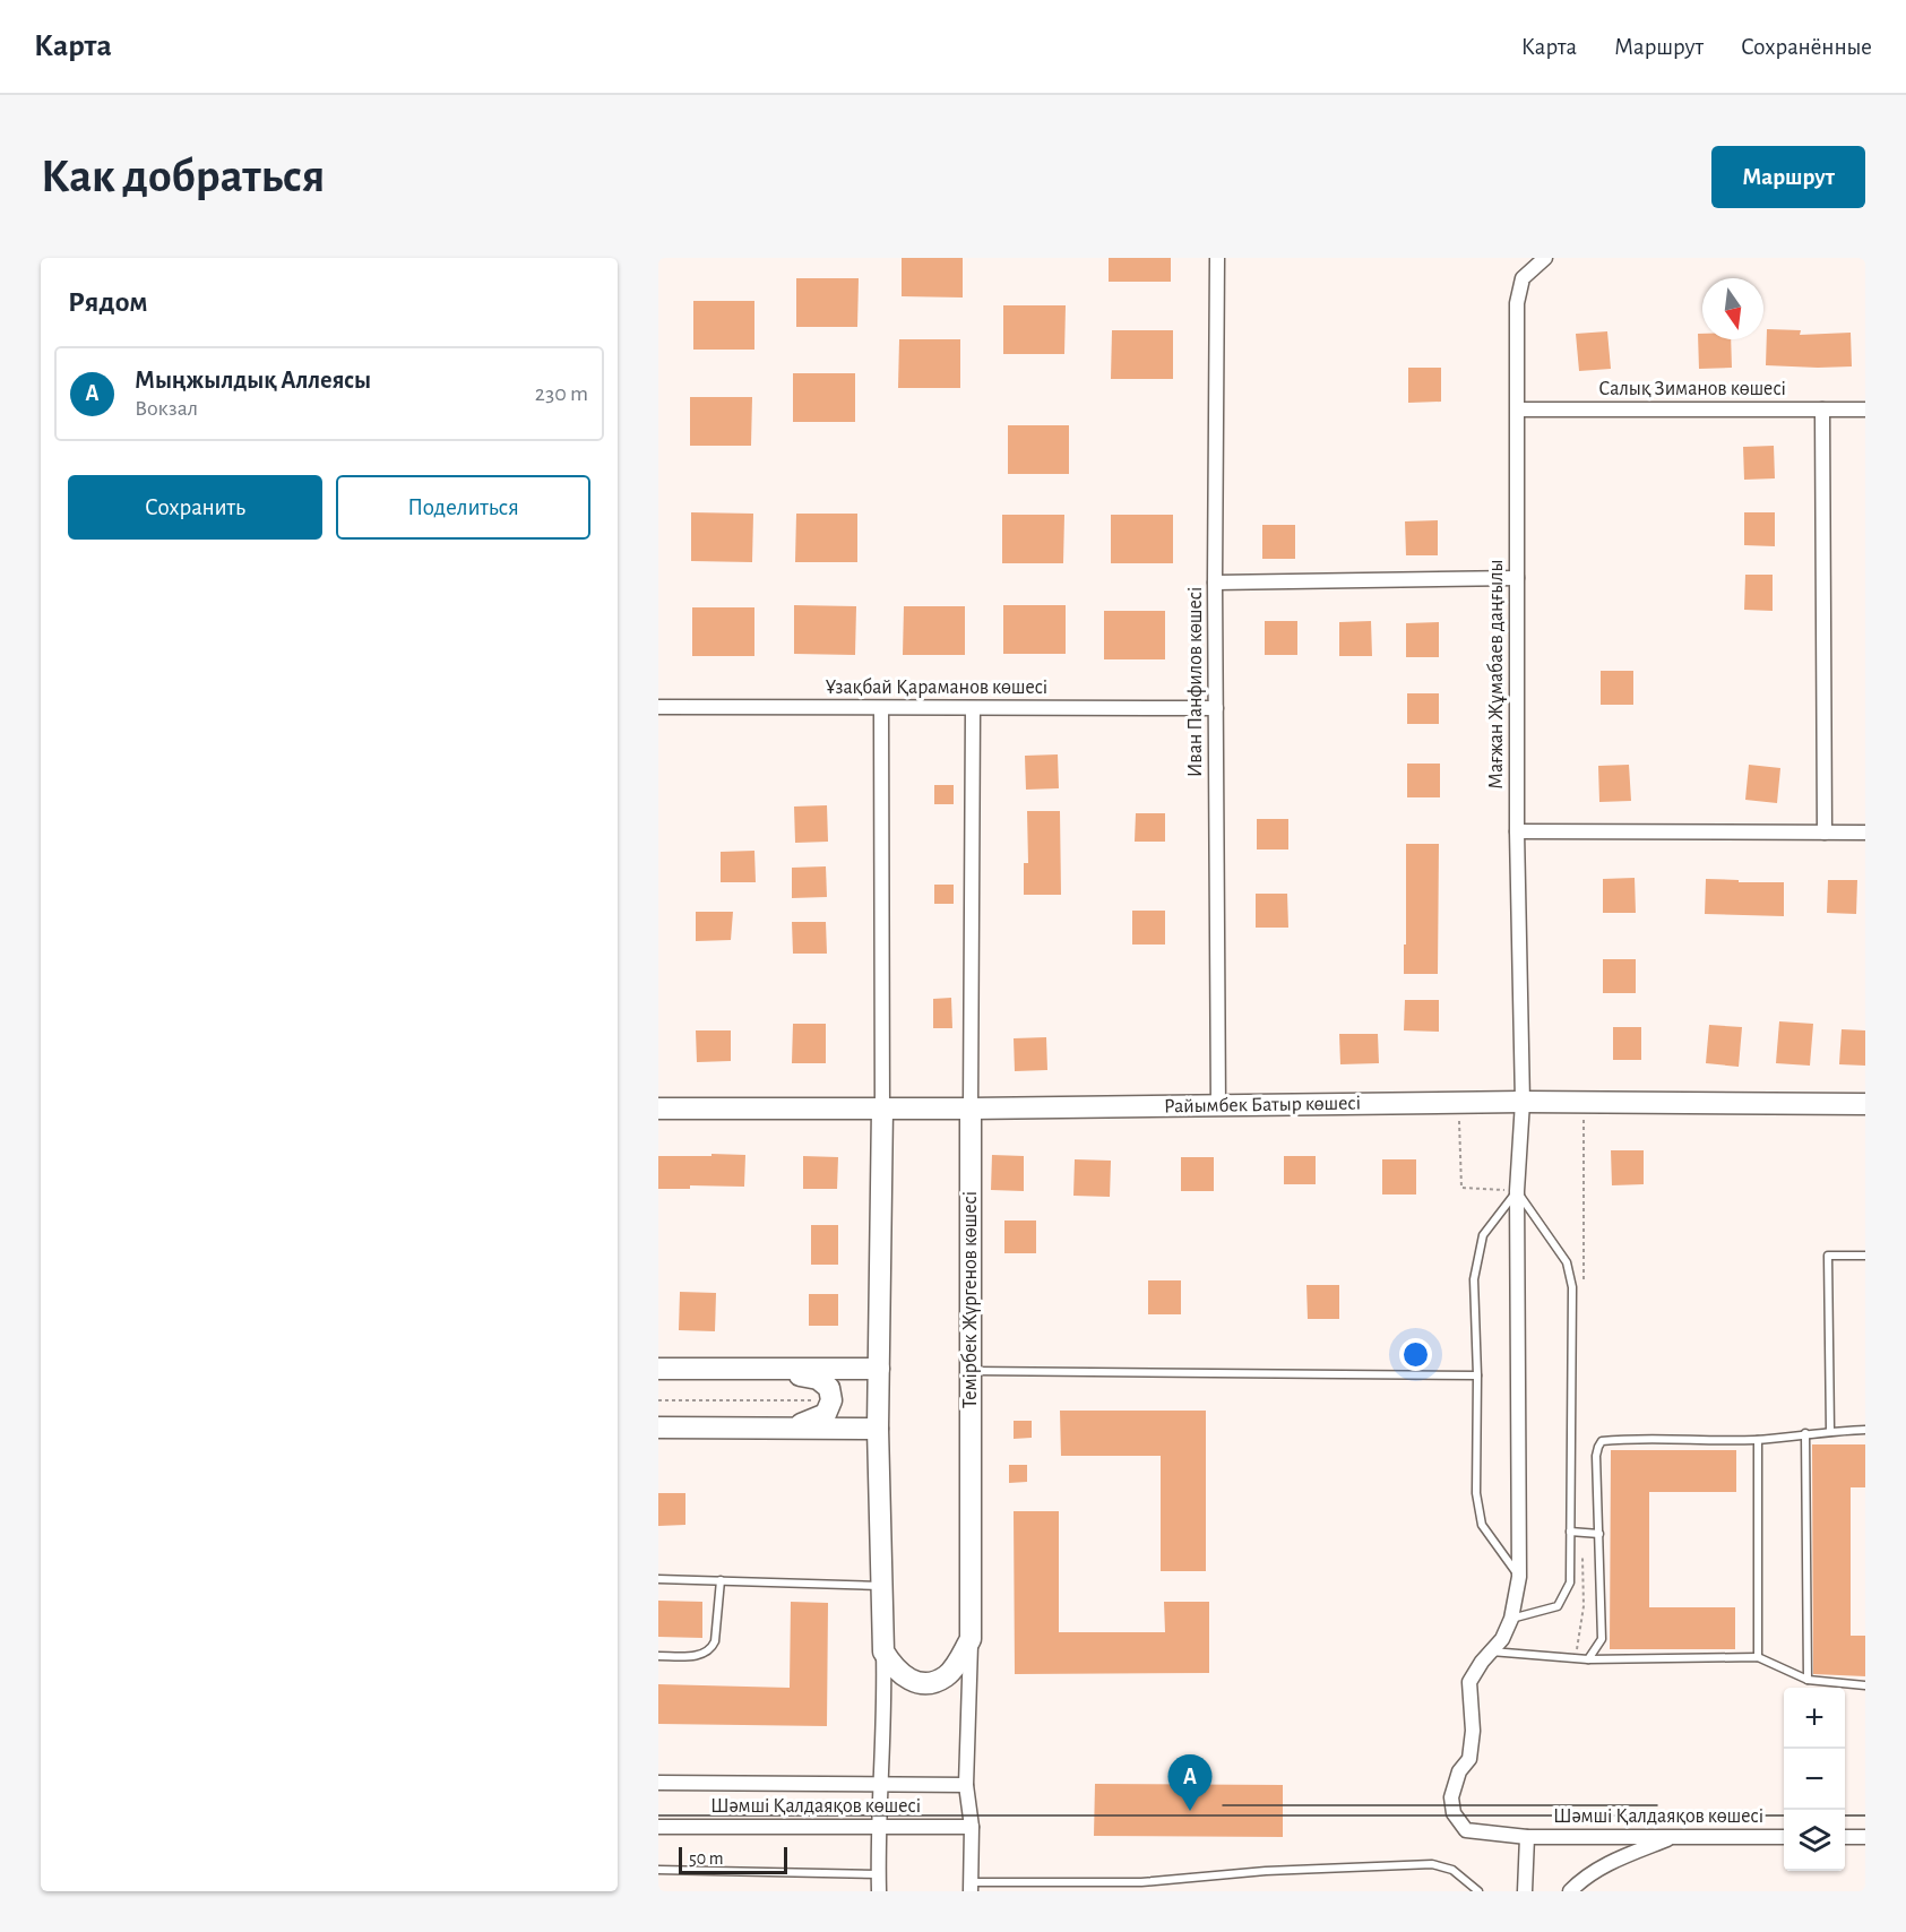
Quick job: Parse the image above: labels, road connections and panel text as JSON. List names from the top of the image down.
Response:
{
  "streets": {
    "street": [
      "Салық Зиманов көшесі",
      "Мағжан Жұмабаев даңғылы",
      "Иван Панфилов көшесі",
      "Ұзақбай Қараманов көшесі",
      "Райымбек Батыр көшесі",
      "Темірбек Жүргенов көшесі",
      "Шәмші Қалдаяқов көшесі"
    ]
  },
  "crossings": [
    ["Салық Зиманов көшесі", "Мағжан Жұмабаев даңғылы"],
    ["Мағжан Жұмабаев даңғылы", "Райымбек Батыр көшесі"],
    ["Мағжан Жұмабаев даңғылы", "Шәмші Қалдаяқов көшесі"],
    ["Иван Панфилов көшесі", "Ұзақбай Қараманов көшесі"],
    ["Иван Панфилов көшесі", "Райымбек Батыр көшесі"],
    ["Ұзақбай Қараманов көшесі", "Темірбек Жүргенов көшесі"],
    ["Райымбек Батыр көшесі", "Темірбек Жүргенов көшесі"],
    ["Темірбек Жүргенов көшесі", "Шәмші Қалдаяқов көшесі"]
  ],
  "scale_bar": "50 m",
  "north": "bottom",
  "page": {
    "header": "Карта",
    "nav": ["Карта", "Маршрут", "Сохранённые"],
    "buttons": [
      "Маршрут",
      ["Сохранить", "Поделиться"]
    ],
    "title": "Как добраться",
    "heading": "Рядом",
    "list": [
      {
        "mark": "A",
        "name": "Мыңжылдық Аллеясы",
        "note": "Вокзал",
        "value": "230 m"
      }
    ],
    "map_buttons": ["+", "−"],
    "pins": "A",
    "scale": "50 m"
  }
}
